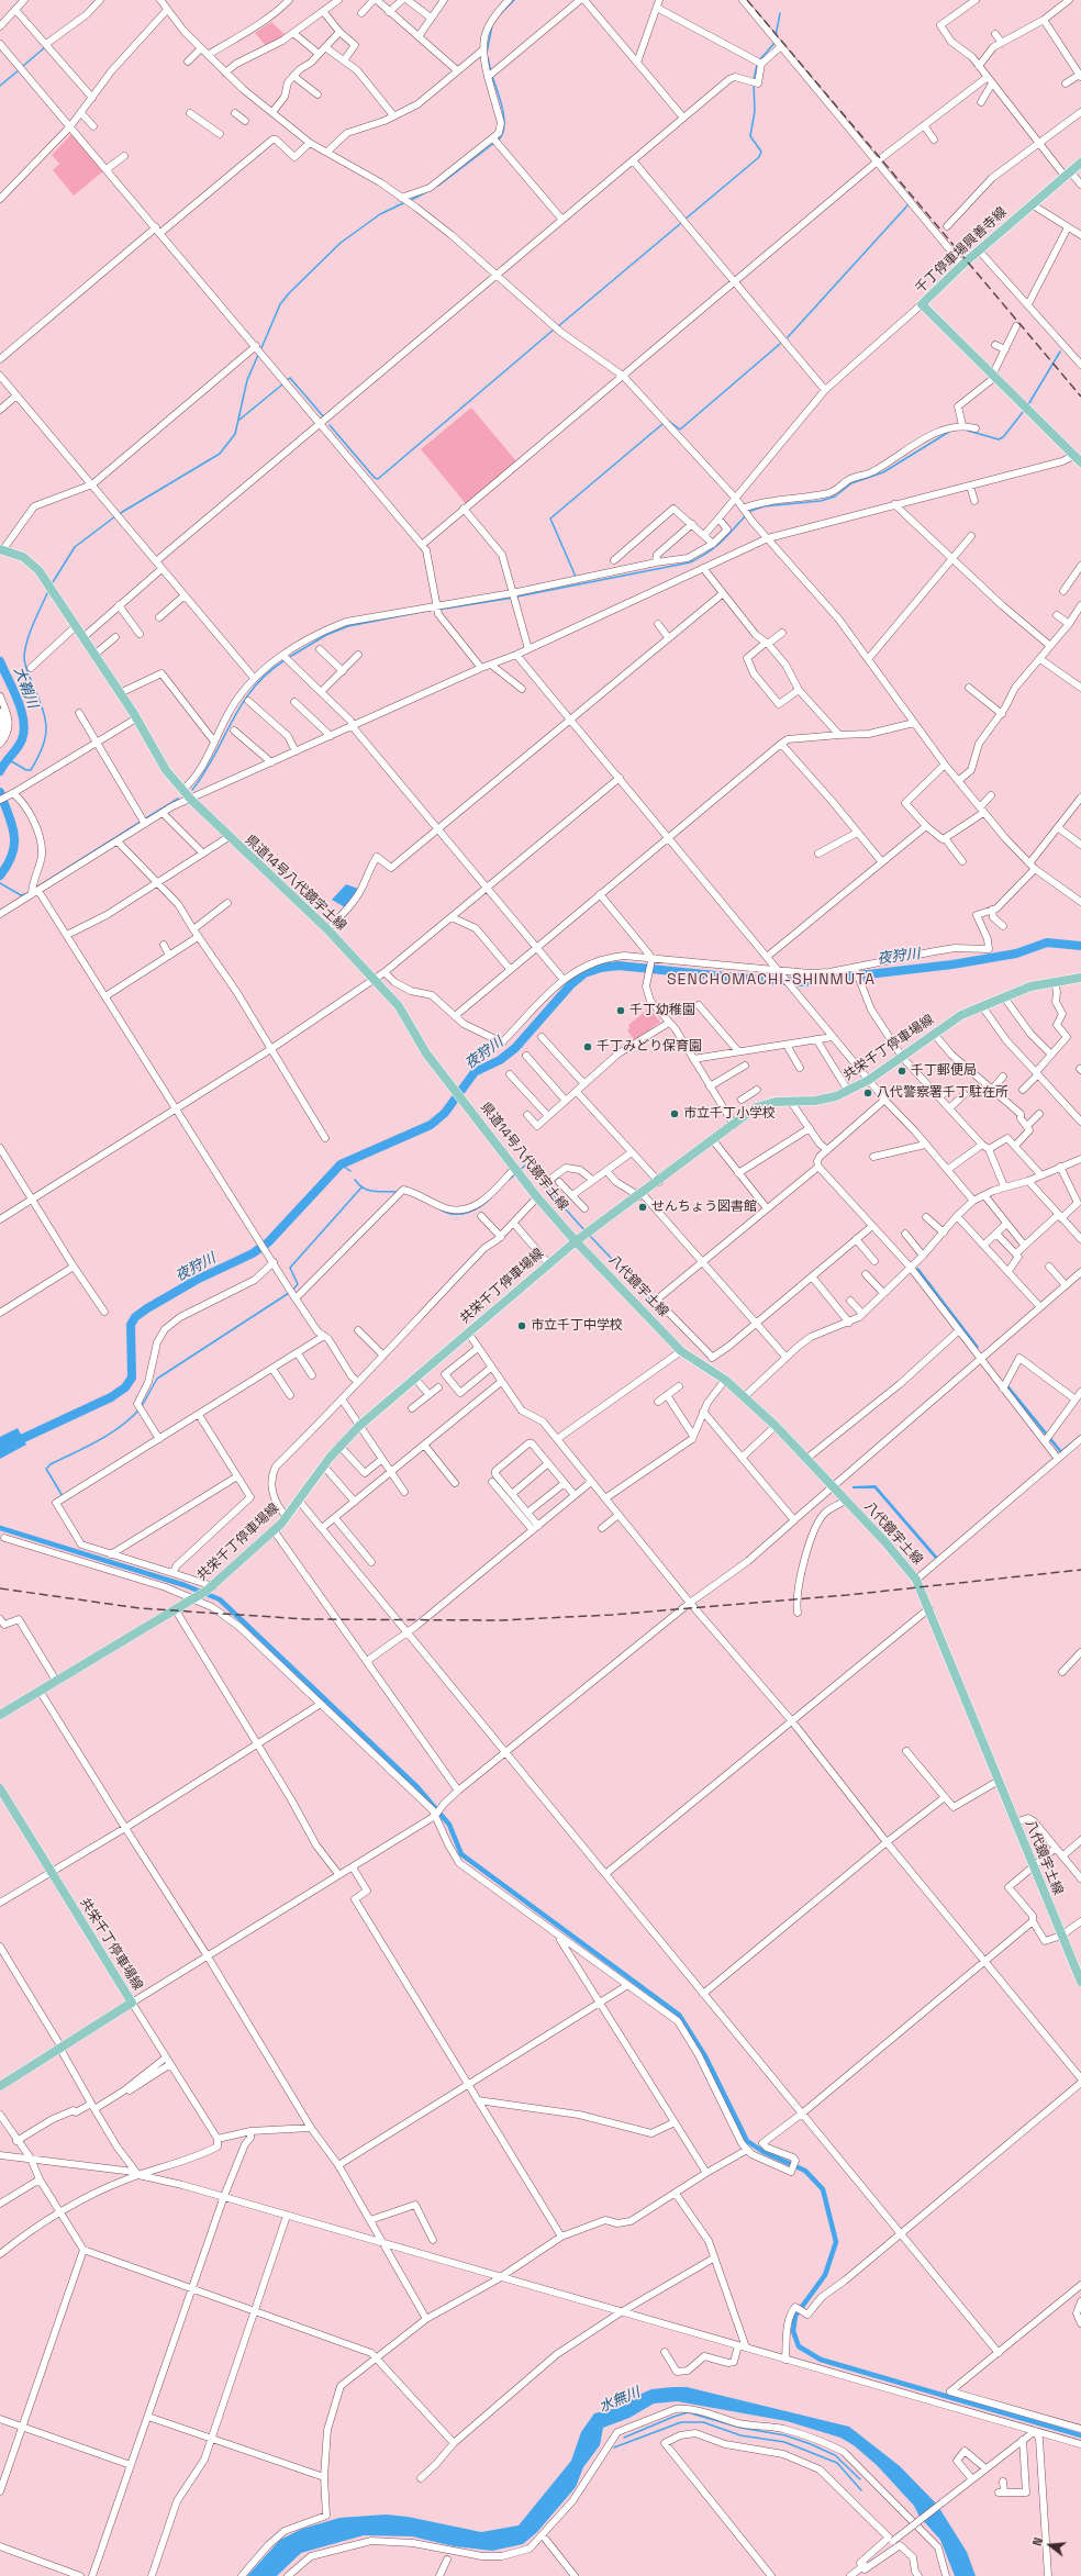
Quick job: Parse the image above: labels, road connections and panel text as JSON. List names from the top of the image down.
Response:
{
  "streets": {
    "main road": [
      "千丁停車場興善寺線",
      "県道14号八代鏡宇土線",
      "共栄千丁停車場線",
      "八代鏡宇土線"
    ]
  },
  "crossings": [
    ["県道14号八代鏡宇土線", "共栄千丁停車場線"],
    ["県道14号八代鏡宇土線", "八代鏡宇土線"],
    ["共栄千丁停車場線", "八代鏡宇土線"]
  ],
  "districts": ["SENCHOMACHI-SHINMUTA"],
  "water": ["大鞘川", "夜狩川", "水無川"],
  "places": [
    "千丁幼稚園",
    "千丁みどり保育園",
    "千丁郵便局",
    "八代警察署千丁駐在所",
    "市立千丁小学校",
    "せんちょう図書館",
    "市立千丁中学校"
  ],
  "north": "left"
}
